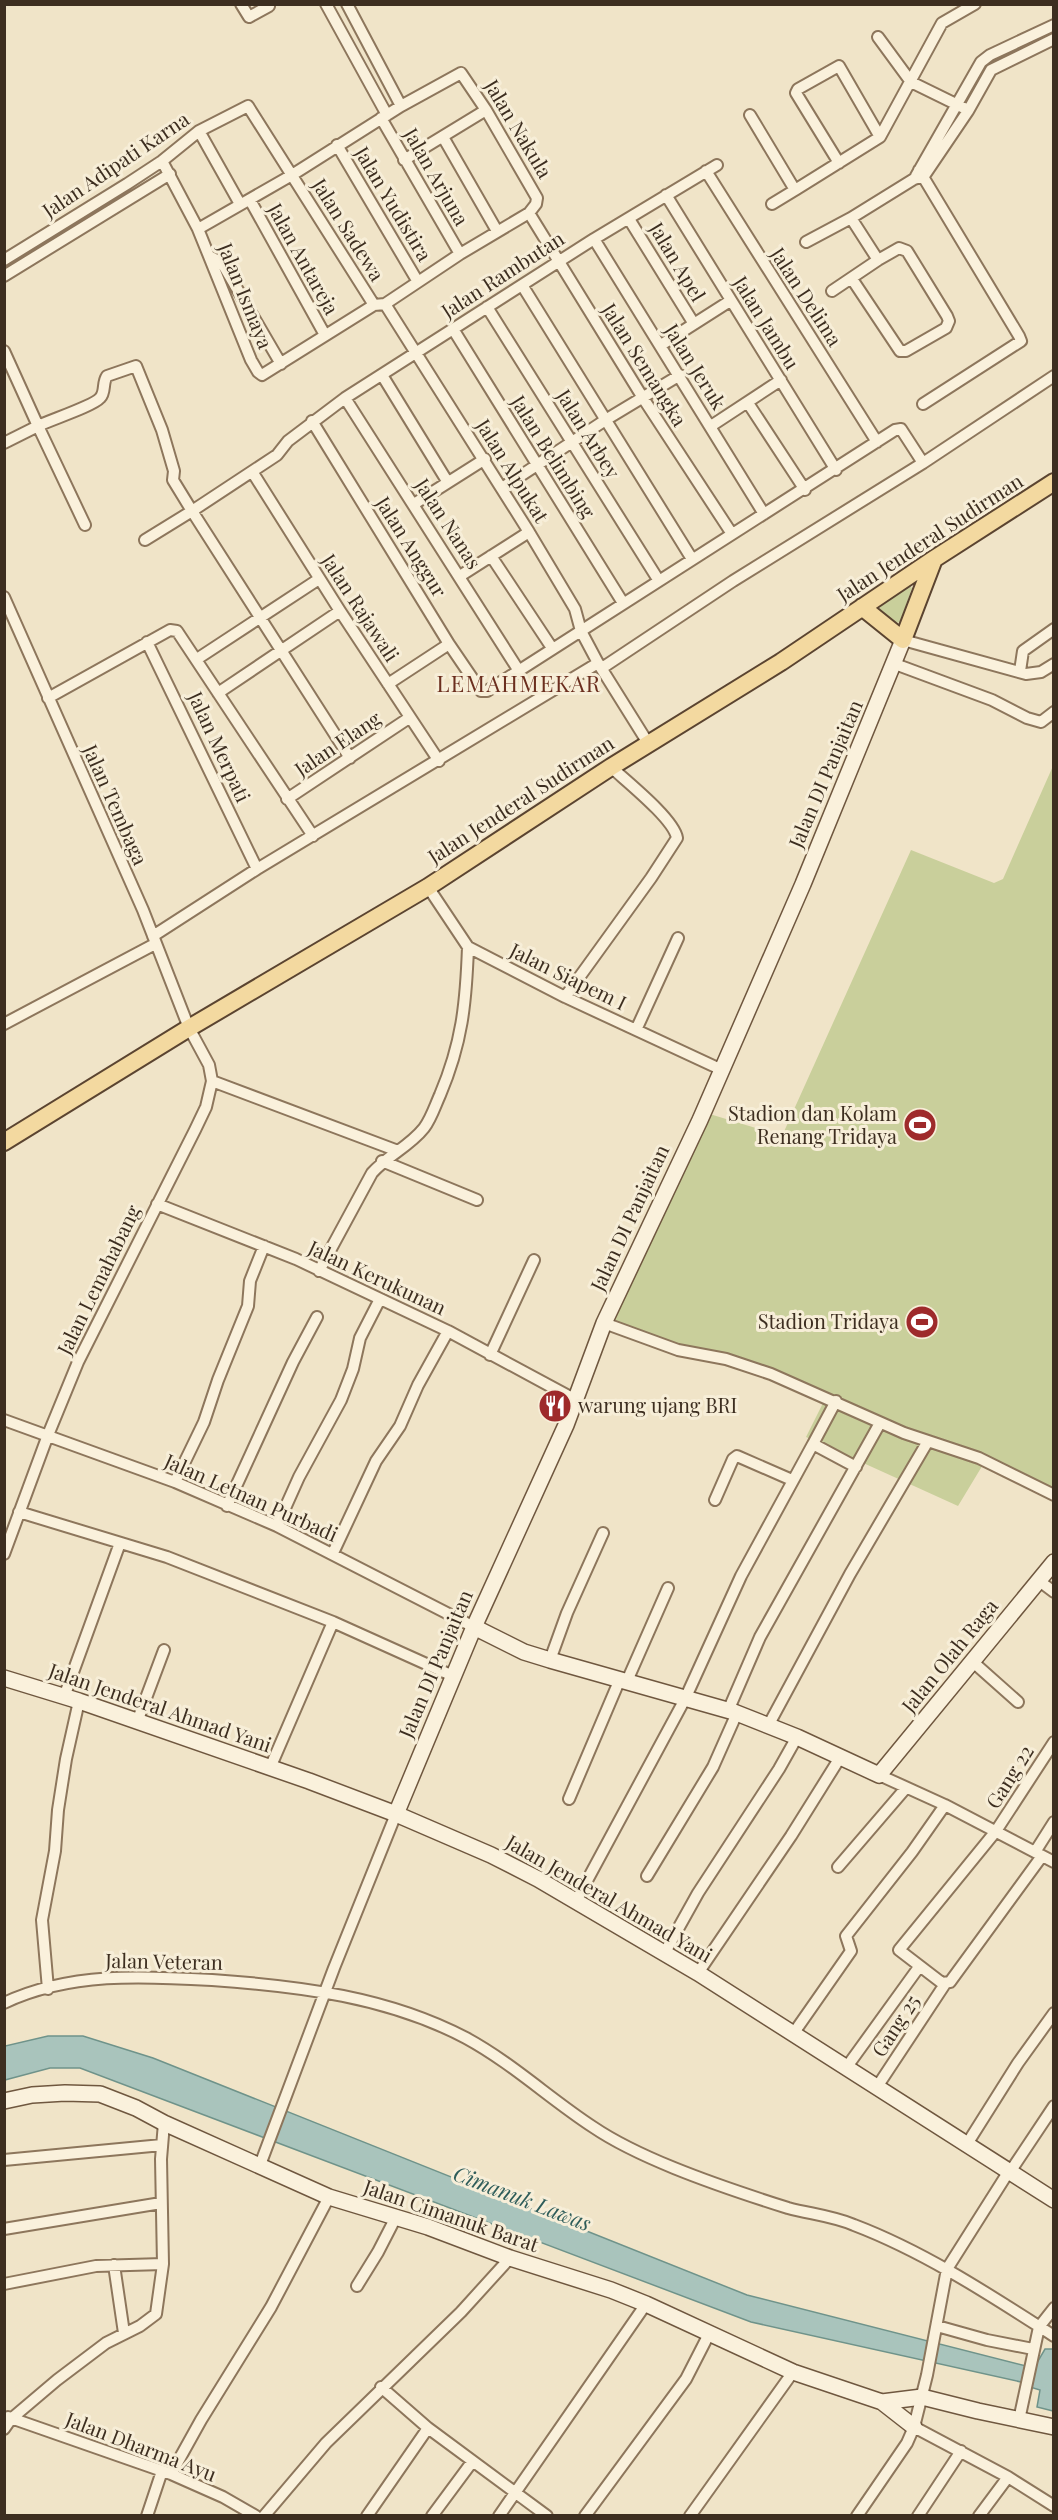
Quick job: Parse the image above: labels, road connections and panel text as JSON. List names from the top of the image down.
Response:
{
  "streets": {
    "main road": ["Jalan Jenderal Sudirman"],
    "street": [
      "Jalan Nakula",
      "Jalan Adipati Karna",
      "Jalan Arjuna",
      "Jalan Yudistira",
      "Jalan Sadewa",
      "Jalan Antareja",
      "Jalan Apel",
      "Jalan Rambutan",
      "Jalan Ismaya",
      "Jalan Delima",
      "Jalan Jambu",
      "Jalan Semangka",
      "Jalan Jeruk",
      "Jalan Arbey",
      "Jalan Belimbing",
      "Jalan Alpukat",
      "Jalan Nanas",
      "Jalan Anggur",
      "Jalan Rajawali",
      "Jalan Elang",
      "Jalan Merpati",
      "Jalan DI Panjaitan",
      "Jalan Tembaga",
      "Jalan Siapem I",
      "Jalan Kerukunan",
      "Jalan Lemahabang",
      "Jalan Letnan Purbadi",
      "Jalan Olah Raga",
      "Jalan Jenderal Ahmad Yani",
      "Gang 22",
      "Jalan Veteran",
      "Gang 25",
      "Jalan Cimanuk Barat",
      "Jalan Dharma Ayu"
    ]
  },
  "crossings": [
    ["Jalan Nakula", "Jalan Semangka"],
    ["Jalan Adipati Karna", "Jalan Sadewa"],
    ["Jalan Adipati Karna", "Jalan Antareja"],
    ["Jalan Adipati Karna", "Jalan Ismaya"],
    ["Jalan Sadewa", "Jalan Alpukat"],
    ["Jalan Apel", "Jalan Rambutan"],
    ["Jalan Rambutan", "Jalan Delima"],
    ["Jalan Rambutan", "Jalan Jambu"],
    ["Jalan Rambutan", "Jalan Semangka"],
    ["Jalan Rambutan", "Jalan Jeruk"],
    ["Jalan Rambutan", "Jalan Arbey"],
    ["Jalan Rambutan", "Jalan Belimbing"],
    ["Jalan Rambutan", "Jalan Alpukat"],
    ["Jalan Rambutan", "Jalan Nanas"],
    ["Jalan Rambutan", "Jalan Anggur"],
    ["Jalan Rambutan", "Jalan Rajawali"],
    ["Jalan Alpukat", "Jalan Jenderal Sudirman"],
    ["Jalan Nanas", "Jalan Anggur"],
    ["Jalan Jenderal Sudirman", "Jalan Tembaga"],
    ["Jalan Jenderal Sudirman", "Jalan Siapem I"],
    ["Jalan Rajawali", "Jalan Elang"],
    ["Jalan DI Panjaitan", "Jalan Siapem I"],
    ["Jalan DI Panjaitan", "Jalan Kerukunan"],
    ["Jalan DI Panjaitan", "Jalan Letnan Purbadi"],
    ["Jalan DI Panjaitan", "Jalan Jenderal Ahmad Yani"],
    ["Jalan Kerukunan", "Jalan Lemahabang"],
    ["Jalan Lemahabang", "Jalan Letnan Purbadi"],
    ["Jalan Jenderal Ahmad Yani", "Gang 25"]
  ],
  "districts": ["LEMAHMEKAR"],
  "water": ["Cimanuk Lawas"],
  "places": {
    "sports": ["Stadion dan Kolam Renang Tridaya", "Stadion Tridaya"],
    "restaurant": ["warung ujang BRI"]
  }
}
